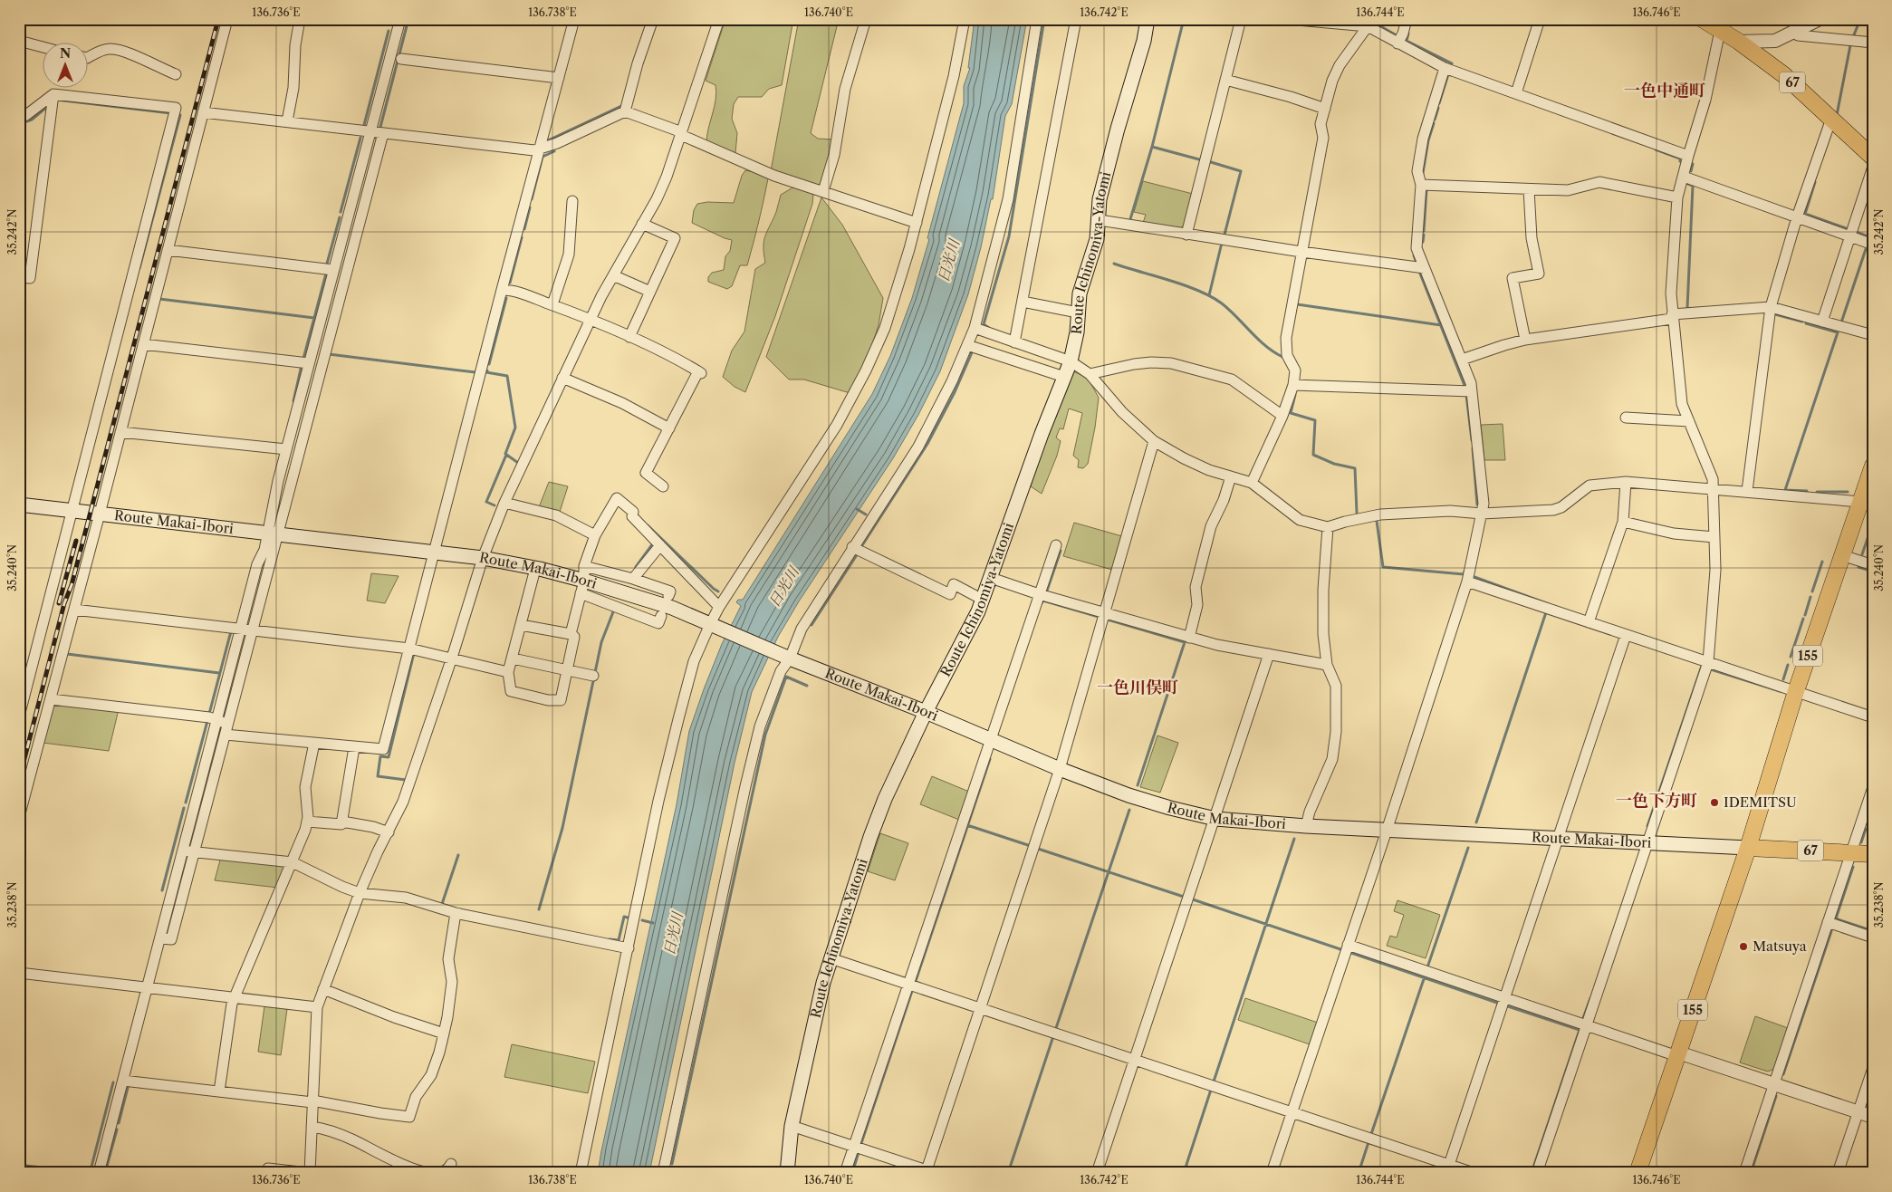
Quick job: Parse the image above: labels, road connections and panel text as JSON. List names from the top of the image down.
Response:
{
  "streets": {
    "main road": [
      "67",
      "Route Ichinomiya-Yatomi",
      "Route Makai-Ibori",
      "155"
    ]
  },
  "crossings": [
    ["67", "Route Makai-Ibori"],
    ["67", "155"],
    ["Route Ichinomiya-Yatomi", "Route Makai-Ibori"],
    ["Route Makai-Ibori", "155"]
  ],
  "districts": ["一色中通町", "一色川俣町", "一色下方町"],
  "water": ["日光川"],
  "places": ["IDEMITSU", "Matsuya"],
  "north": "top",
  "coordinates": [
    "136.736°E",
    "136.738°E",
    "136.740°E",
    "136.742°E",
    "136.744°E",
    "136.746°E",
    "35.242°N",
    "35.240°N",
    "35.238°N"
  ]
}
